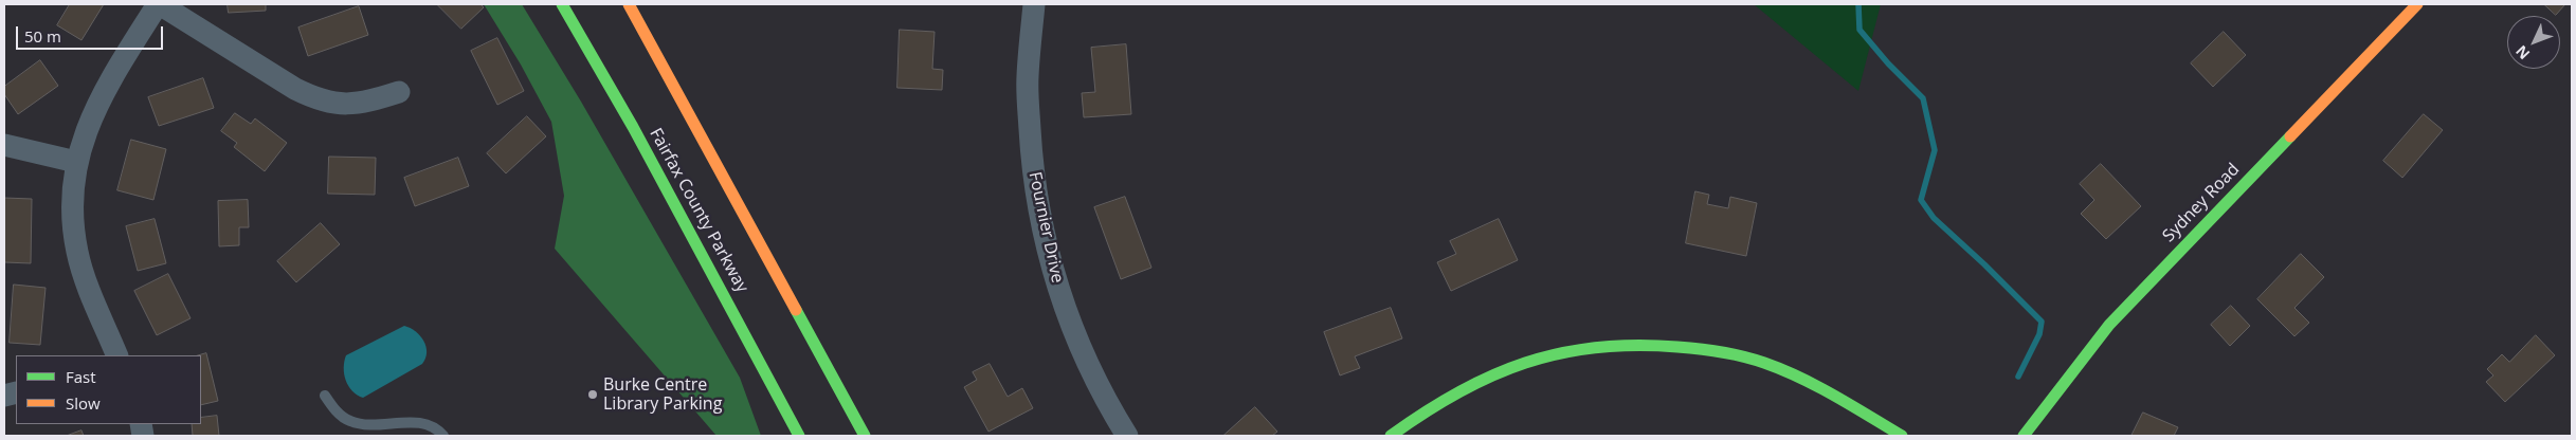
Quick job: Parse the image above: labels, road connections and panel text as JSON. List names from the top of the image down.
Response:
{
  "streets": {
    "main road": ["Sydney Road", "Fairfax County Parkway"],
    "street": ["Fournier Drive"]
  },
  "places": ["Burke Centre Library Parking"],
  "legend": ["Fast", "Slow"],
  "scale_bar": "50 m",
  "north": "bottom left"
}
